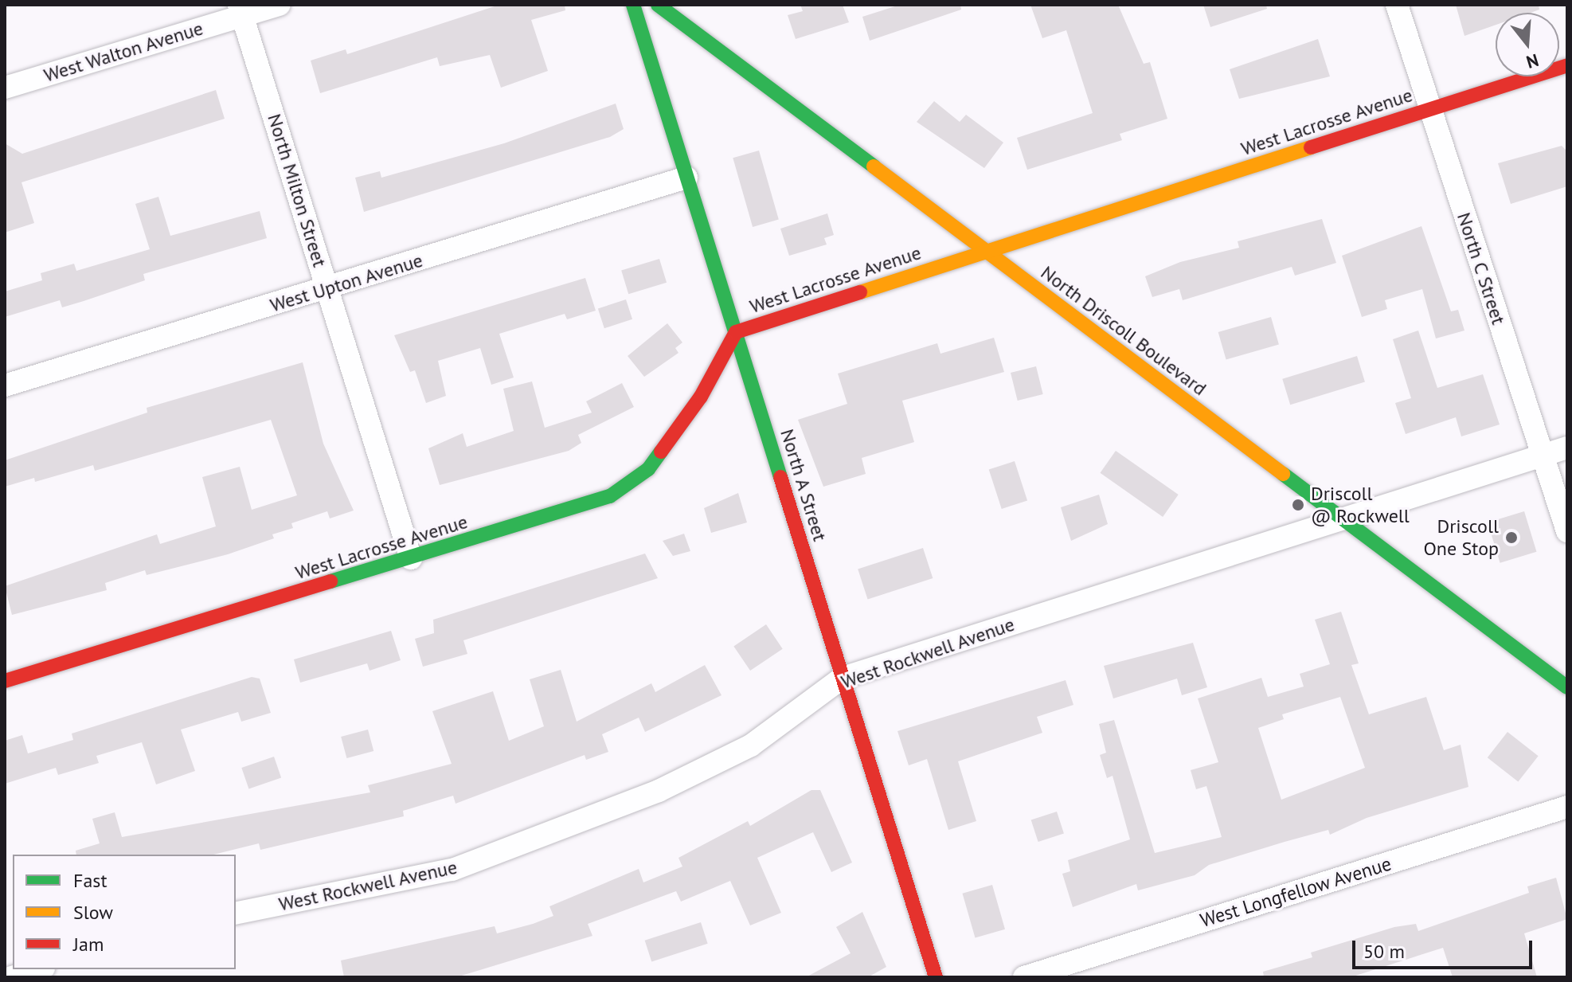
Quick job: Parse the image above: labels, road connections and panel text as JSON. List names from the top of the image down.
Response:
{
  "streets": {
    "street": [
      "West Walton Avenue",
      "West Lacrosse Avenue",
      "North Milton Street",
      "North C Street",
      "West Upton Avenue",
      "North Driscoll Boulevard",
      "North A Street",
      "West Rockwell Avenue",
      "West Longfellow Avenue"
    ]
  },
  "crossings": [
    ["West Walton Avenue", "North Milton Street"],
    ["West Lacrosse Avenue", "North Milton Street"],
    ["West Lacrosse Avenue", "North C Street"],
    ["West Lacrosse Avenue", "North Driscoll Boulevard"],
    ["West Lacrosse Avenue", "North A Street"],
    ["North Milton Street", "West Upton Avenue"],
    ["North C Street", "West Rockwell Avenue"],
    ["West Upton Avenue", "North A Street"],
    ["North Driscoll Boulevard", "West Rockwell Avenue"],
    ["North A Street", "West Rockwell Avenue"]
  ],
  "places": ["Driscoll @ Rockwell", "Driscoll One Stop"],
  "legend": ["Fast", "Slow", "Jam"],
  "scale_bar": "50 m",
  "north": "bottom"
}
